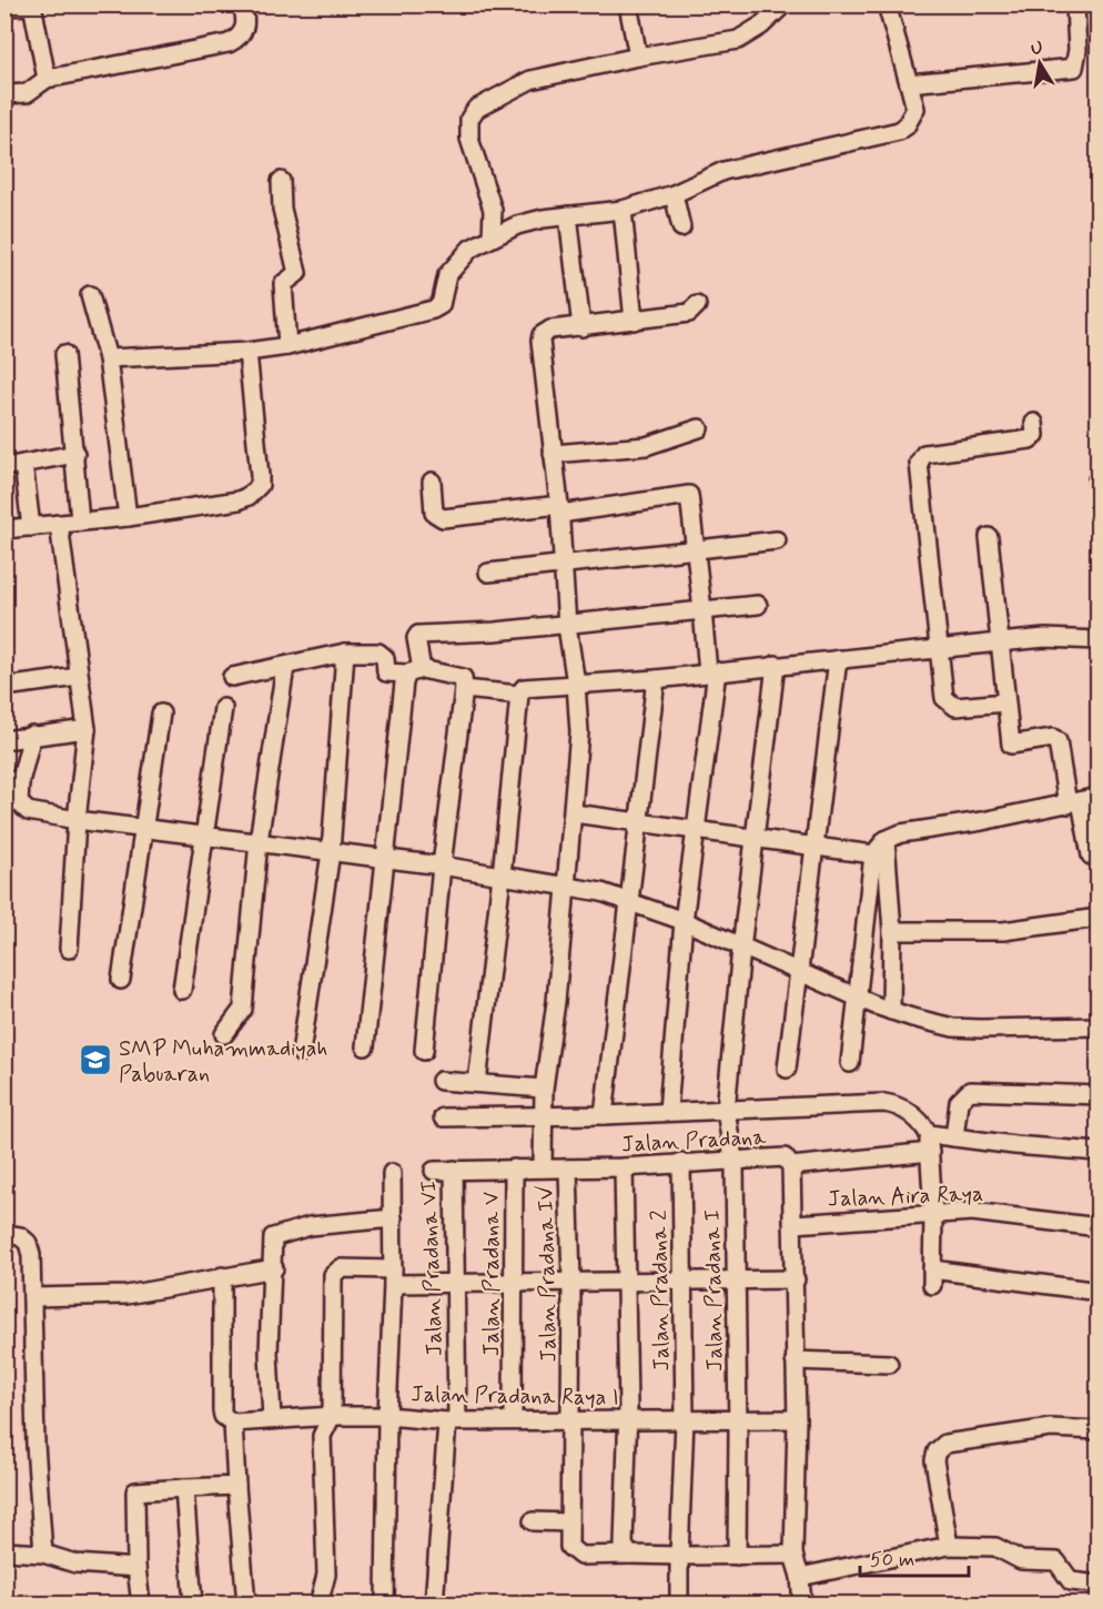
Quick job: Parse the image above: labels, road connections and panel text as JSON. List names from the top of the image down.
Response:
{
  "streets": {
    "street": [
      "Jalan Pradana",
      "Jalan Aira Raya",
      "Jalan Pradana VI",
      "Jalan Pradana V",
      "Jalan Pradana IV",
      "Jalan Pradana 2",
      "Jalan Pradana I",
      "Jalan Pradana Raya I"
    ]
  },
  "crossings": [
    ["Jalan Pradana", "Jalan Pradana VI"],
    ["Jalan Pradana", "Jalan Pradana V"],
    ["Jalan Pradana", "Jalan Pradana IV"],
    ["Jalan Pradana", "Jalan Pradana 2"],
    ["Jalan Pradana", "Jalan Pradana I"],
    ["Jalan Pradana VI", "Jalan Pradana Raya I"],
    ["Jalan Pradana V", "Jalan Pradana Raya I"],
    ["Jalan Pradana IV", "Jalan Pradana Raya I"],
    ["Jalan Pradana 2", "Jalan Pradana Raya I"],
    ["Jalan Pradana I", "Jalan Pradana Raya I"]
  ],
  "places": {
    "school or university": ["SMP Muhammadiyah Pabuaran"]
  },
  "scale_bar": "50 m",
  "north": "top"
}
